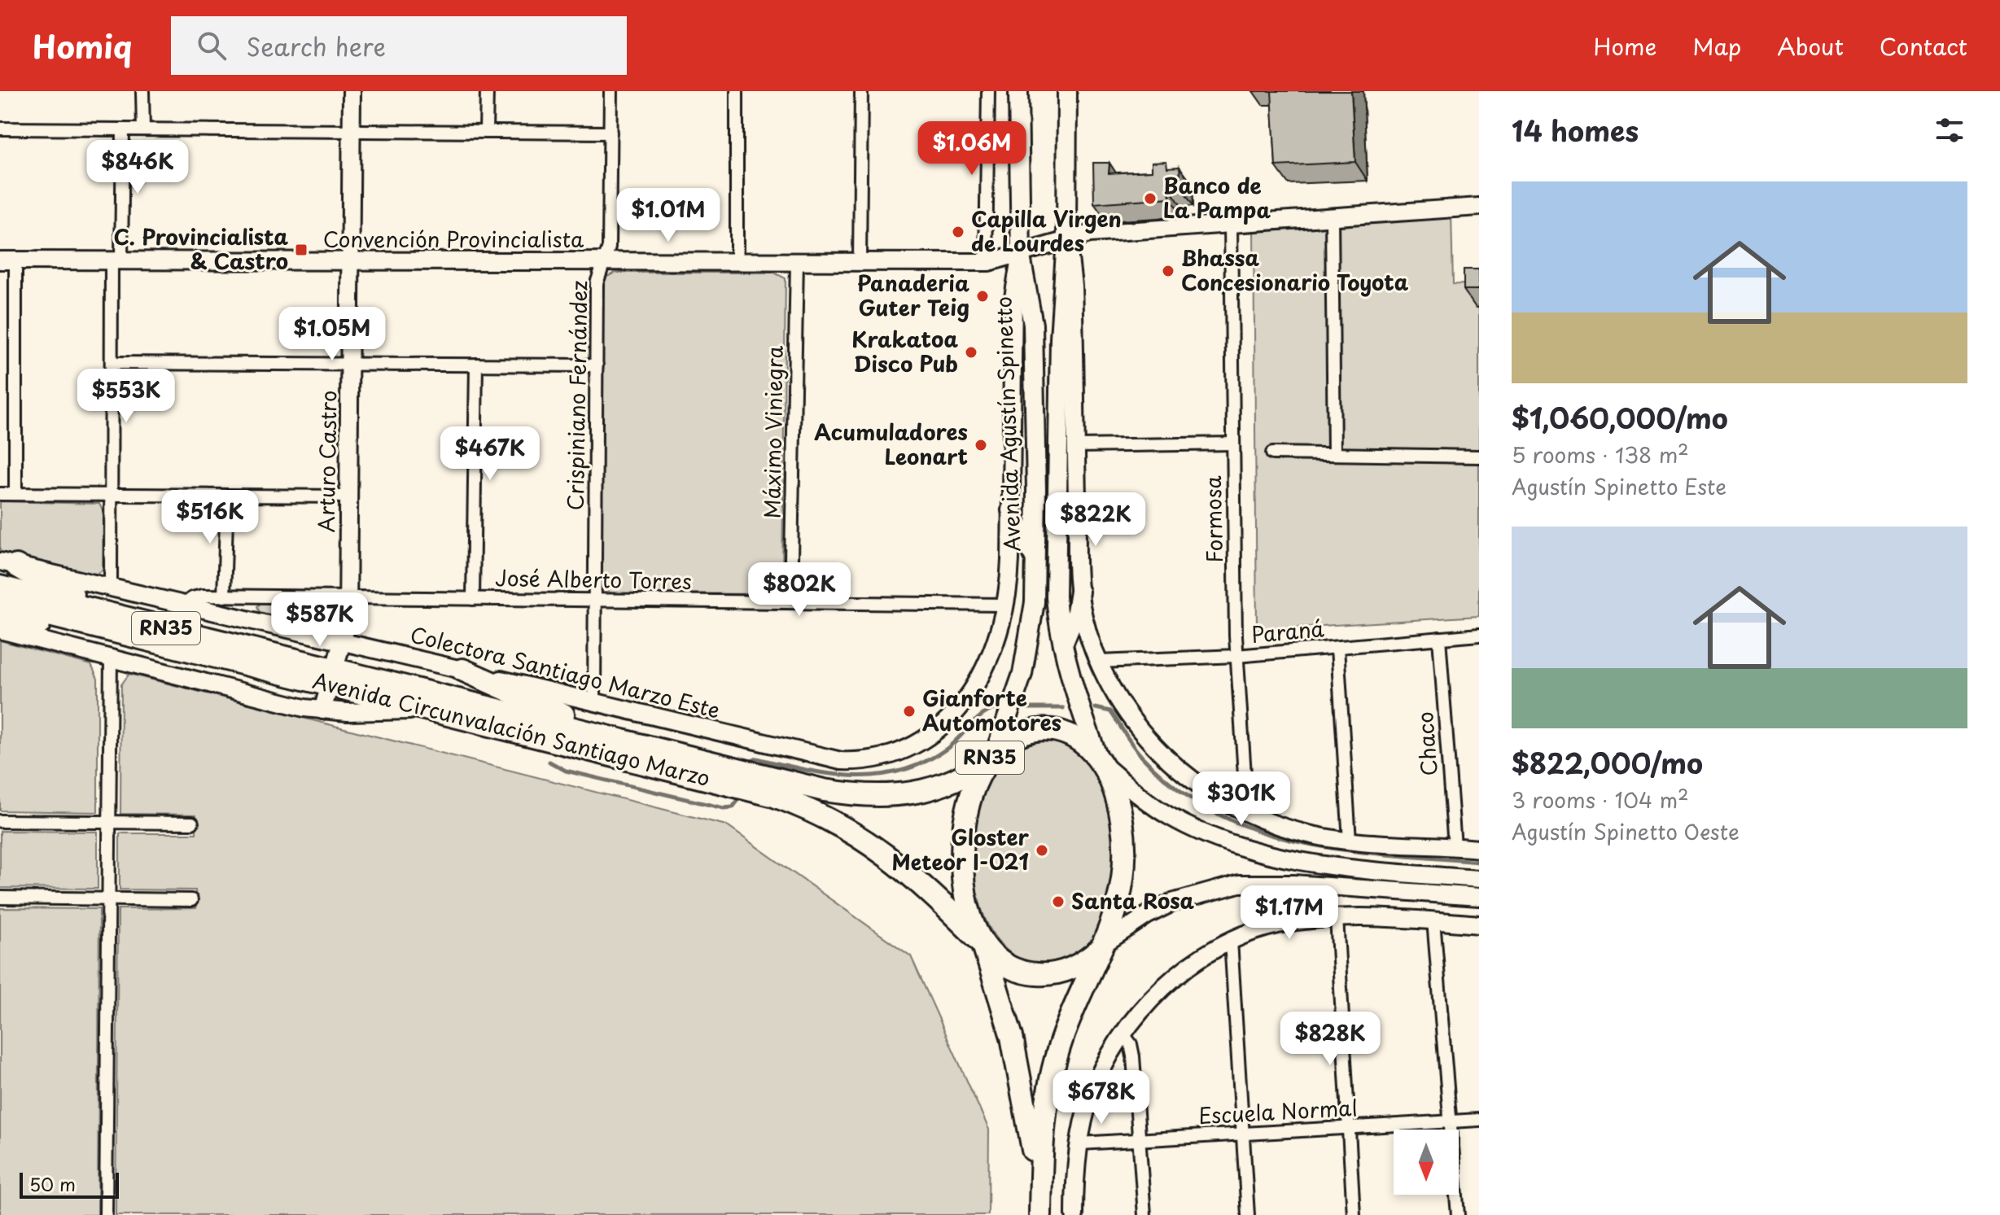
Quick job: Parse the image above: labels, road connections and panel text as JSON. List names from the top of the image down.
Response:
{
  "streets": {
    "highway": ["RN35", "Avenida Circunvalación Santiago Marzo"],
    "main road": ["Avenida Agustín Spinetto"],
    "street": [
      "Convención Provincialista",
      "Crispiniano Fernández",
      "Máximo Viniegra",
      "Arturo Castro",
      "Formosa",
      "José Alberto Torres",
      "Paraná",
      "Colectora Santiago Marzo Este",
      "Chaco",
      "Escuela Normal"
    ]
  },
  "crossings": [
    ["Convención Provincialista", "Crispiniano Fernández"],
    ["Convención Provincialista", "Avenida Agustín Spinetto"],
    ["Convención Provincialista", "Máximo Viniegra"],
    ["Convención Provincialista", "Arturo Castro"],
    ["Convención Provincialista", "Formosa"],
    ["Convención Provincialista", "Colectora Santiago Marzo Este"],
    ["Crispiniano Fernández", "José Alberto Torres"],
    ["Crispiniano Fernández", "Colectora Santiago Marzo Este"],
    ["Avenida Agustín Spinetto", "RN35"],
    ["Avenida Agustín Spinetto", "Colectora Santiago Marzo Este"],
    ["Avenida Agustín Spinetto", "Avenida Circunvalación Santiago Marzo"],
    ["Máximo Viniegra", "José Alberto Torres"],
    ["Arturo Castro", "José Alberto Torres"],
    ["Arturo Castro", "Colectora Santiago Marzo Este"],
    ["Arturo Castro", "Avenida Circunvalación Santiago Marzo"],
    ["Formosa", "Paraná"],
    ["José Alberto Torres", "Colectora Santiago Marzo Este"],
    ["RN35", "Avenida Circunvalación Santiago Marzo"],
    ["Paraná", "Chaco"]
  ],
  "places": {
    "other": [
      "Banco de La Pampa",
      "Capilla Virgen de Lourdes",
      "Bhassa Concesionario Toyota",
      "Panaderia Guter Teig",
      "Krakatoa Disco Pub",
      "Acumuladores Leonart",
      "Gianforte Automotores",
      "Gloster Meteor I-021",
      "Santa Rosa"
    ],
    "transit": ["C. Provincialista & Castro"]
  },
  "scale_bar": "50 m",
  "north": "bottom",
  "page": {
    "header": "Homiq",
    "search": "Search here",
    "nav": [
      "Home",
      "Map",
      "About",
      "Contact"
    ],
    "heading": "14 homes",
    "price": [
      "$1.06M",
      "$846K",
      "$1.01M",
      "$1.05M",
      "$553K",
      "$467K",
      "$516K",
      "$822K",
      "$802K",
      "$587K",
      "$301K",
      "$1.17M",
      "$828K",
      "$678K"
    ],
    "list": [
      {
        "name": "$1,060,000/mo",
        "note": "5 rooms · 138 m² · Agustín Spinetto Este"
      },
      {
        "name": "$822,000/mo",
        "note": "3 rooms · 104 m² · Agustín Spinetto Oeste"
      }
    ],
    "scale": "50 m"
  }
}
